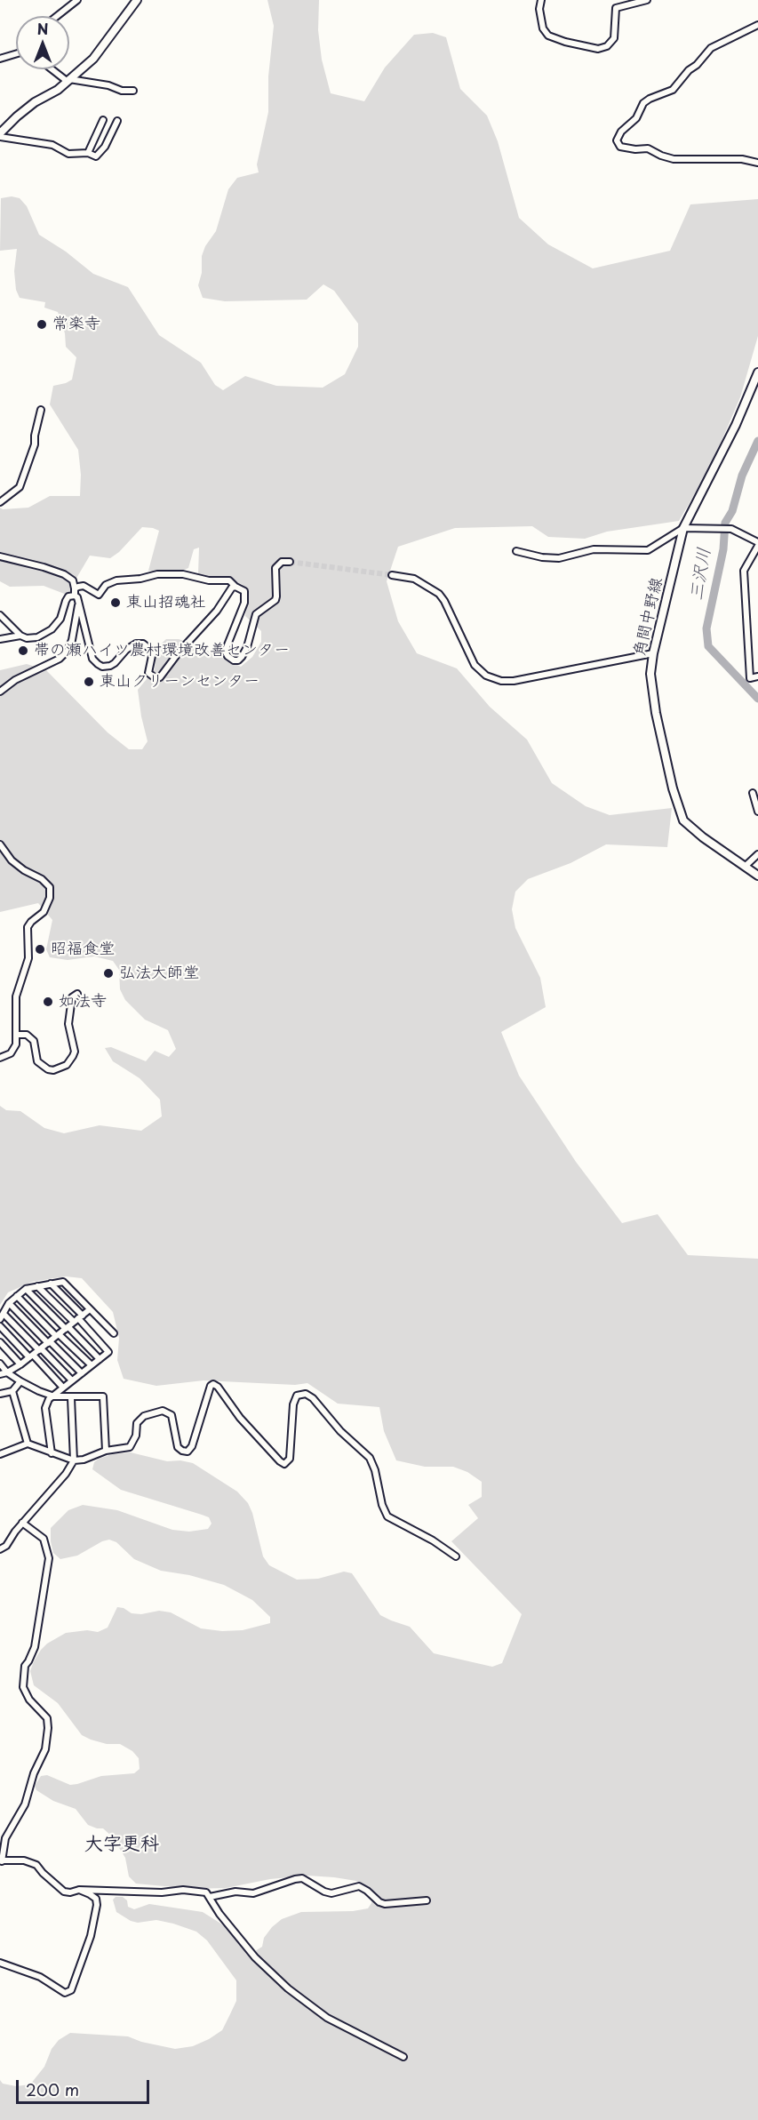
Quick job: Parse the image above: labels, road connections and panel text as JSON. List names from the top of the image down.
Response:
{
  "streets": {
    "main road": ["角間中野線"]
  },
  "districts": ["大字更科"],
  "water": ["三沢川"],
  "places": [
    "常楽寺",
    "東山招魂社",
    "帯の瀬ハイツ農村環境改善センター",
    "東山クリーンセンター",
    "昭福食堂",
    "弘法大師堂",
    "如法寺"
  ],
  "scale_bar": "200 m",
  "north": "top"
}
